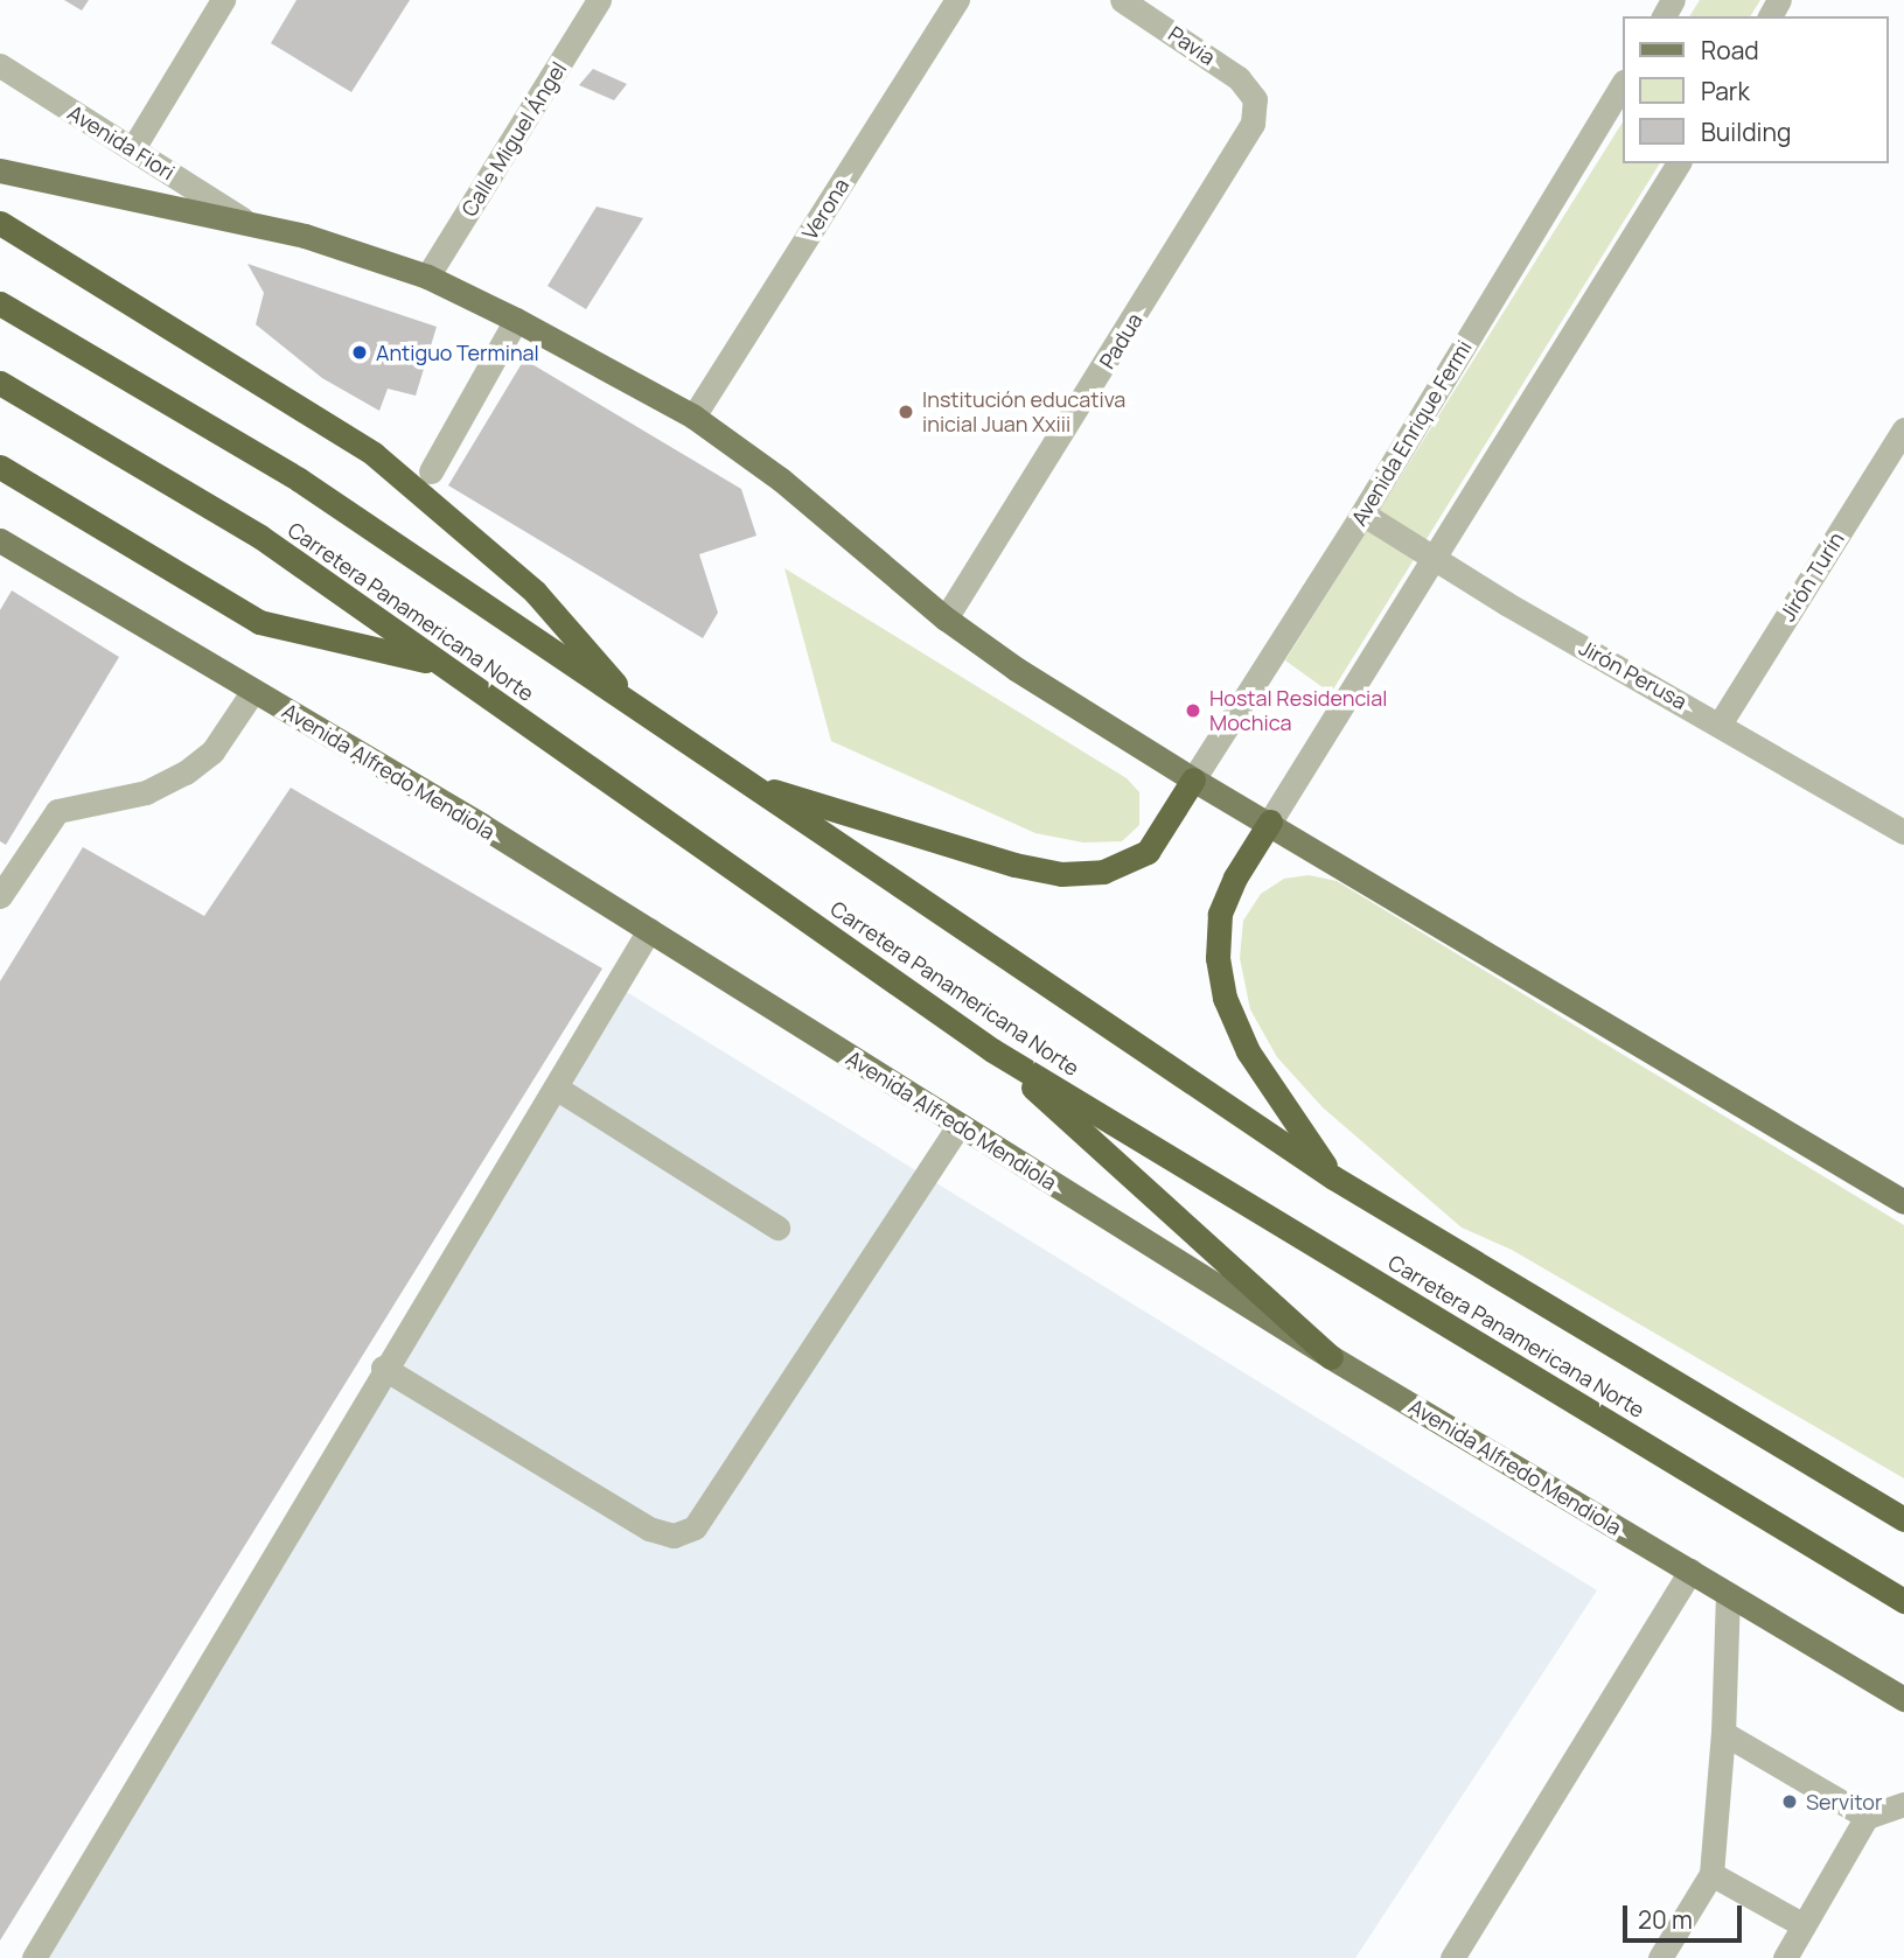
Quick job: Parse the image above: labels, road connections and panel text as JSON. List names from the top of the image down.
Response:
{
  "streets": {
    "highway": ["Carretera Panamericana Norte"],
    "main road": ["Avenida Alfredo Mendiola"],
    "street": [
      "Pavia",
      "Calle Miguel Ángel",
      "Avenida Fiori",
      "Verona",
      "Padua",
      "Avenida Enrique Fermi",
      "Jirón Turín",
      "Jirón Perusa"
    ]
  },
  "crossings": [
    ["Pavia", "Padua"],
    ["Avenida Enrique Fermi", "Jirón Perusa"],
    ["Jirón Turín", "Jirón Perusa"]
  ],
  "places": [
    "Antiguo Terminal",
    "Institución educativa inicial Juan Xxiii",
    "Hostal Residencial Mochica",
    "Servitor"
  ],
  "legend": ["Road", "Park", "Building"],
  "scale_bar": "20 m"
}
